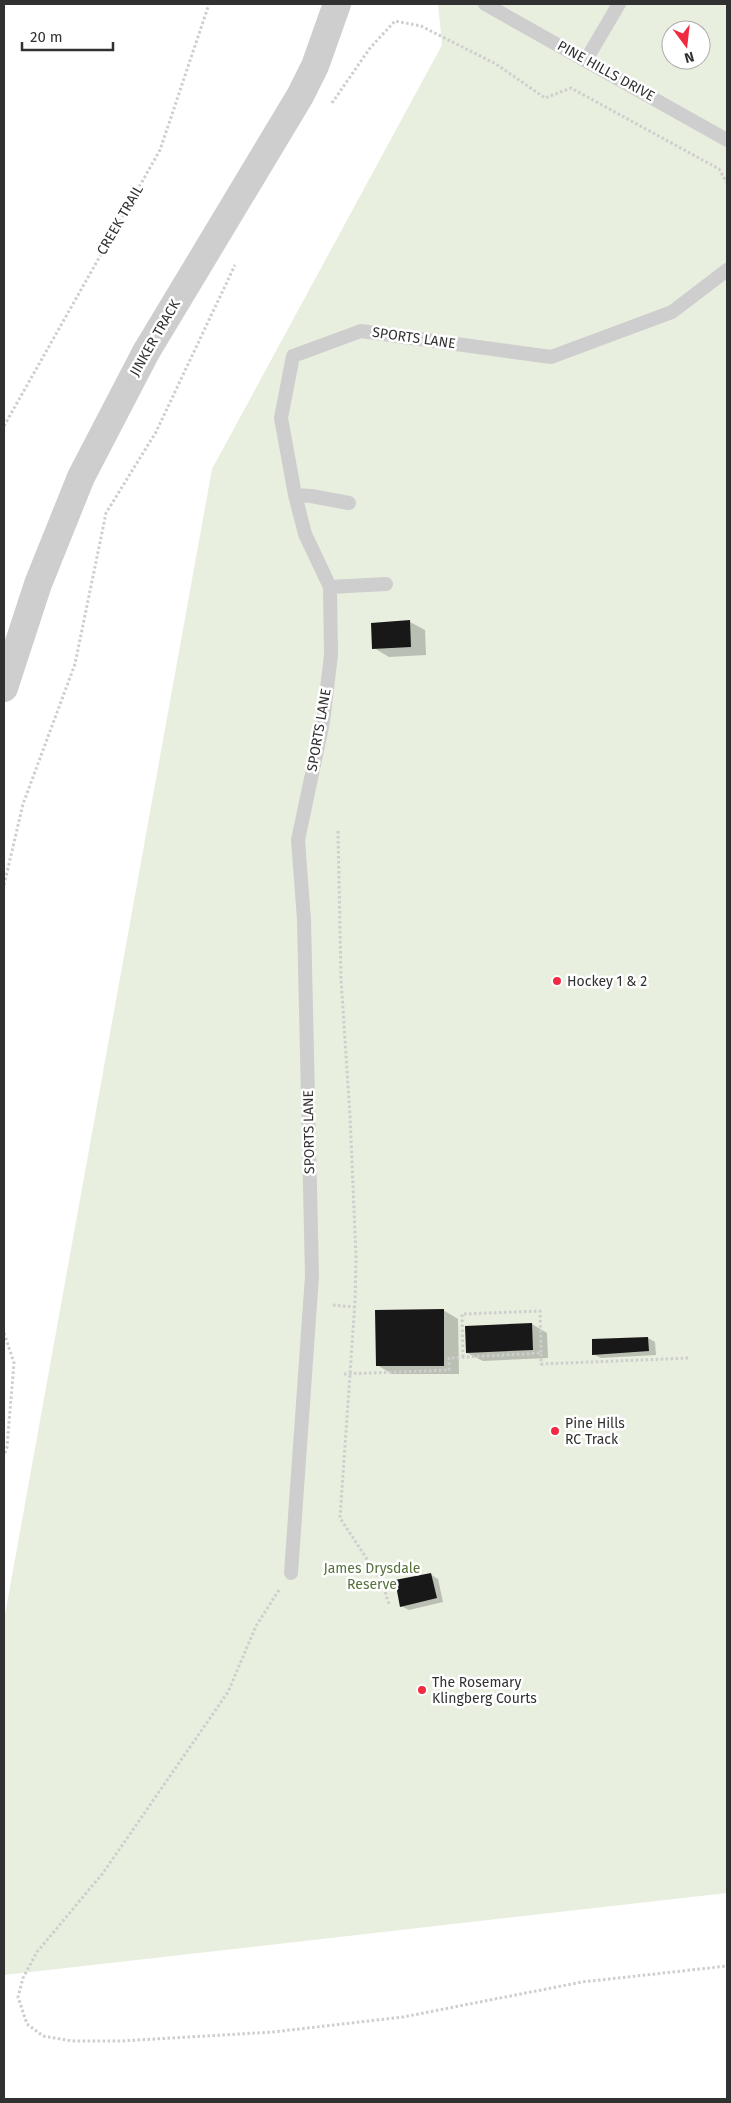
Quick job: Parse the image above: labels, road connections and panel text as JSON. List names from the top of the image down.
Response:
{
  "streets": {
    "street": ["JINKER TRACK"],
    "lane": ["PINE HILLS DRIVE", "SPORTS LANE"],
    "path": ["CREEK TRAIL"]
  },
  "parks": ["James Drysdale Reserve"],
  "places": ["Hockey 1 & 2", "Pine Hills RC Track", "The Rosemary Klingberg Courts"],
  "scale_bar": "20 m",
  "north": "bottom"
}
